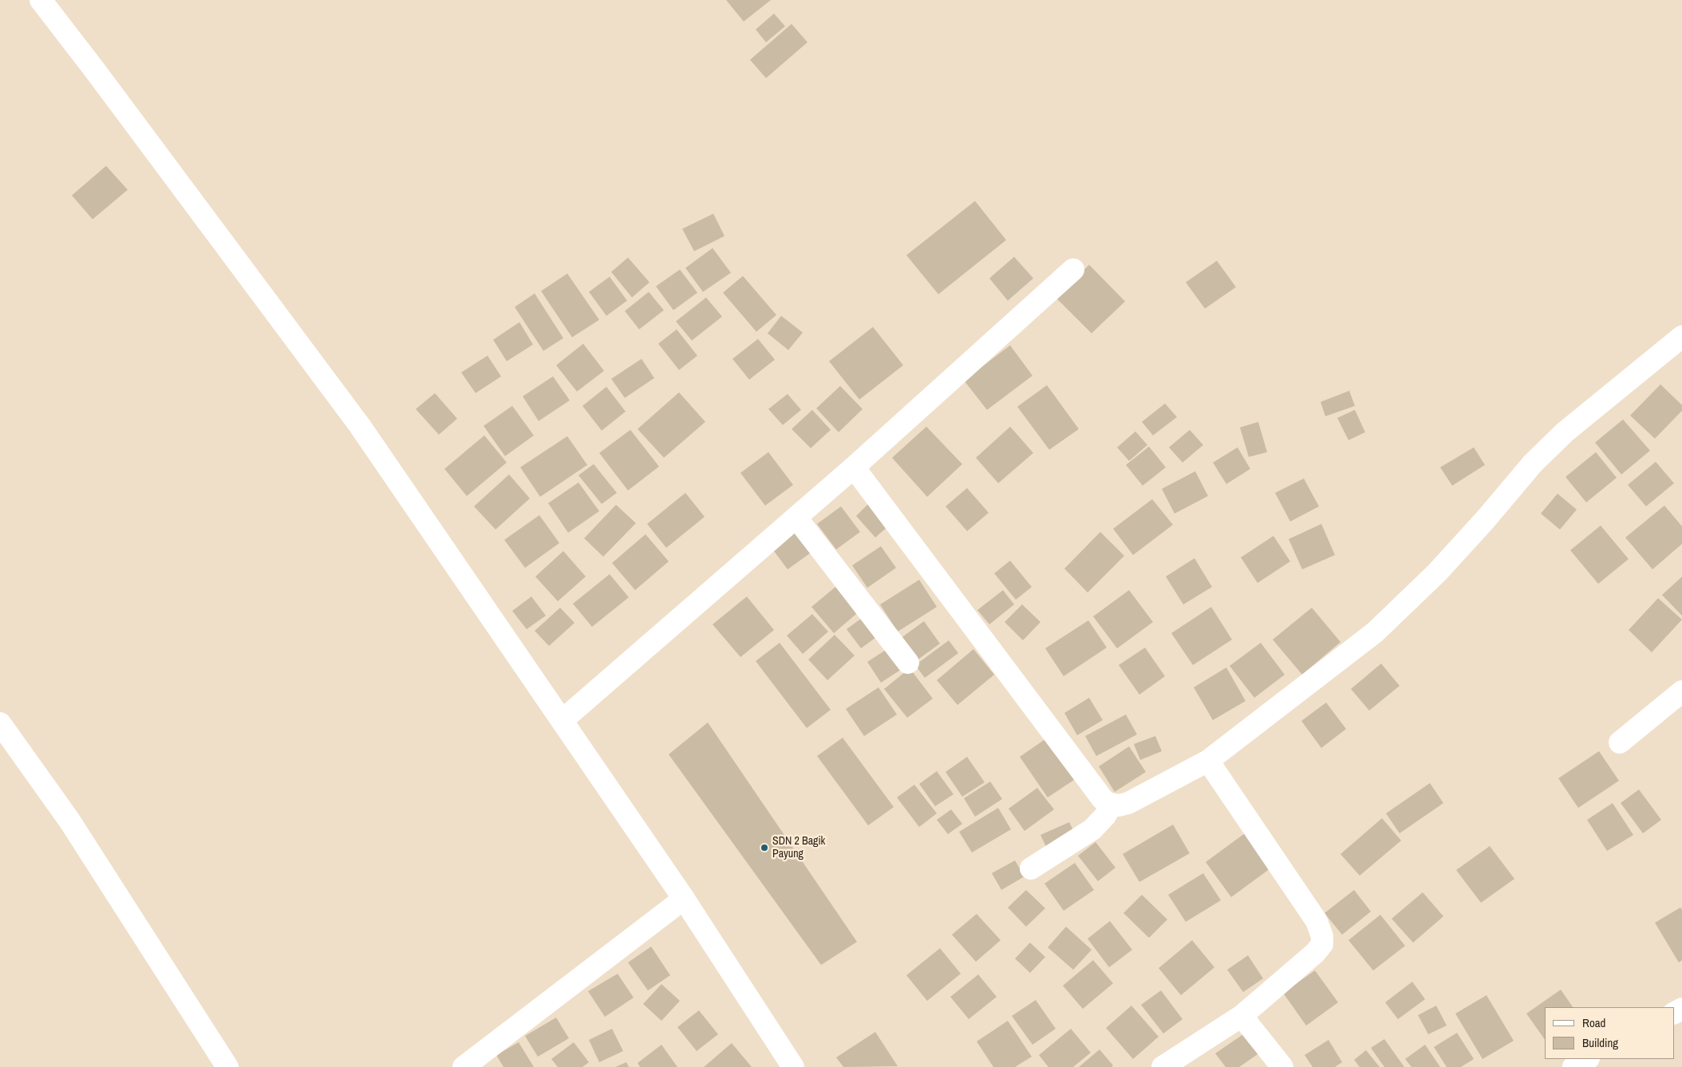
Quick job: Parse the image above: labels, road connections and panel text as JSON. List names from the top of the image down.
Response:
{
  "places": ["SDN 2 Bagik Payung"],
  "legend": ["Road", "Building"]
}
